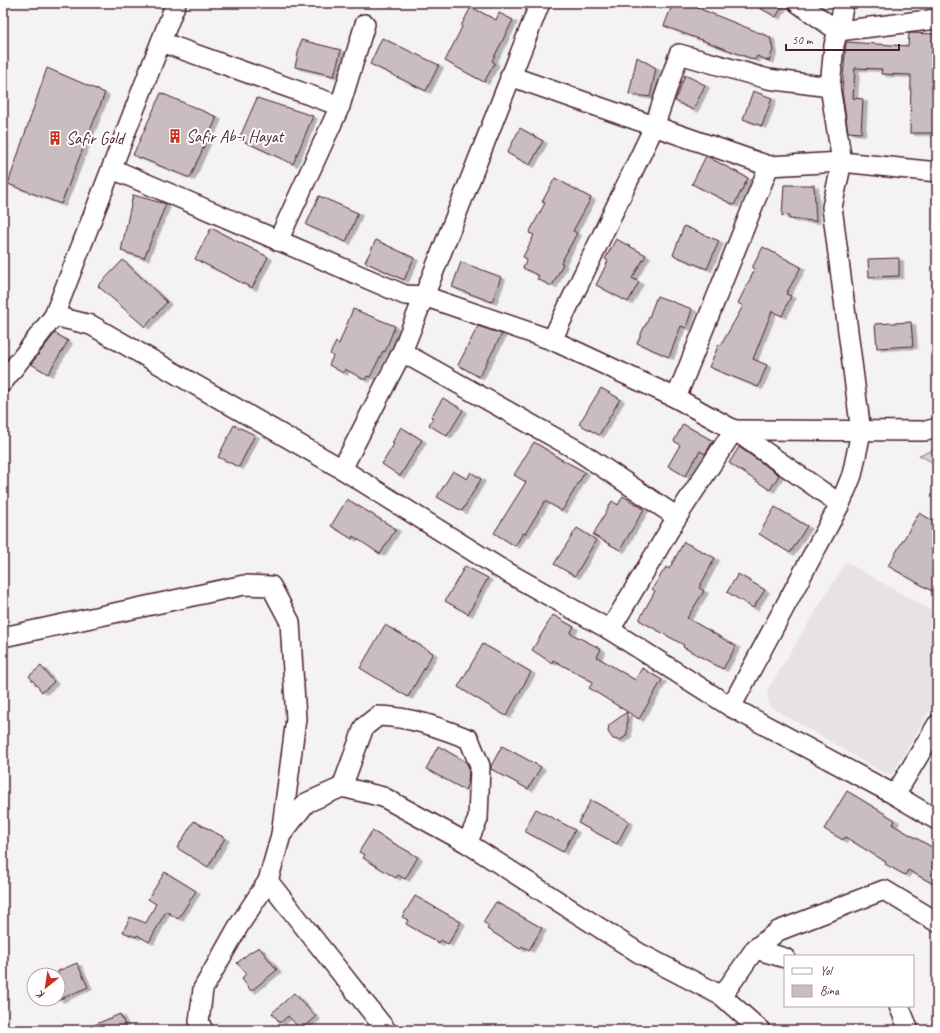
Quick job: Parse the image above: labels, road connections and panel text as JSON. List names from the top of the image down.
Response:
{
  "places": {
    "building": ["Safir Ab-ı Hayat", "Safir Gold"]
  },
  "legend": ["Yol", "Bina"],
  "scale_bar": "50 m",
  "north": "bottom left"
}
